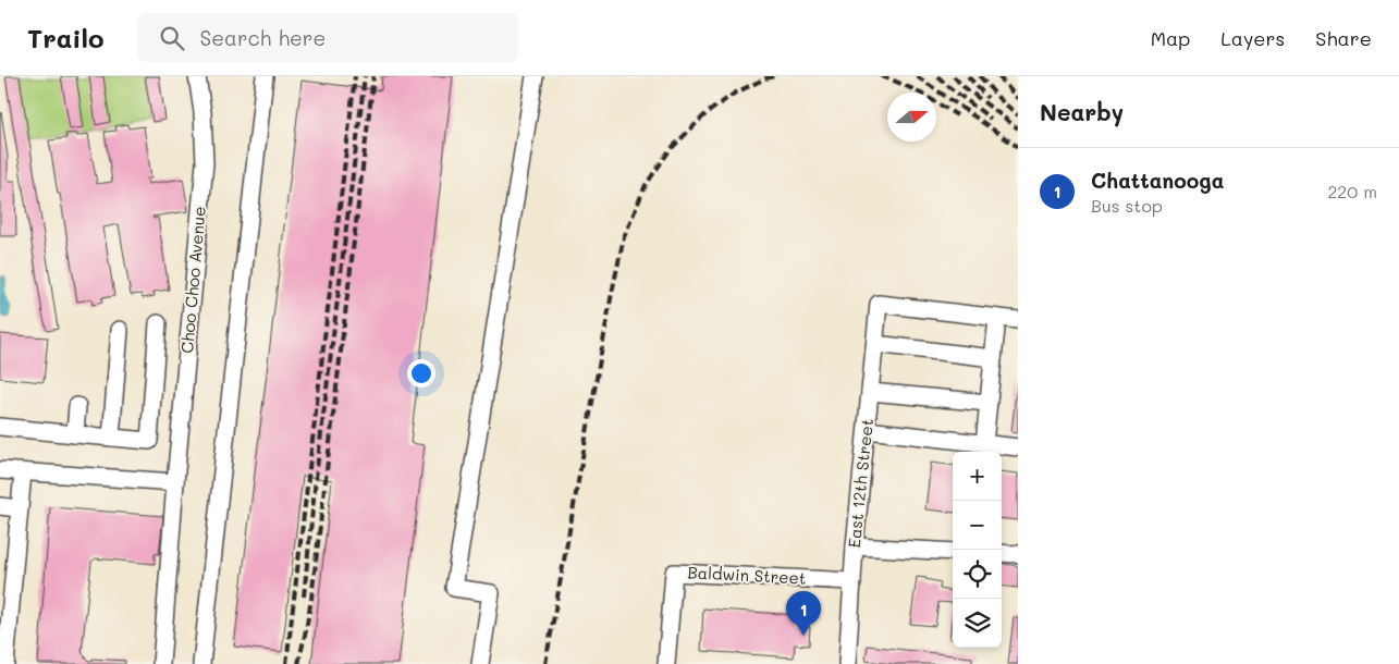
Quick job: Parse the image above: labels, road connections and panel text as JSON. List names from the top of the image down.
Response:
{
  "streets": {
    "street": ["Choo Choo Avenue", "East 12th Street", "Baldwin Street"]
  },
  "crossings": [
    ["East 12th Street", "Baldwin Street"]
  ],
  "north": "right",
  "page": {
    "header": "Trailo",
    "search": "Search here",
    "nav": ["Map", "Layers", "Share"],
    "heading": "Nearby",
    "list": [
      {
        "mark": "1",
        "name": "Chattanooga",
        "note": "Bus stop",
        "value": "220 m"
      }
    ],
    "map_buttons": ["+", "−"],
    "pins": "1"
  }
}
